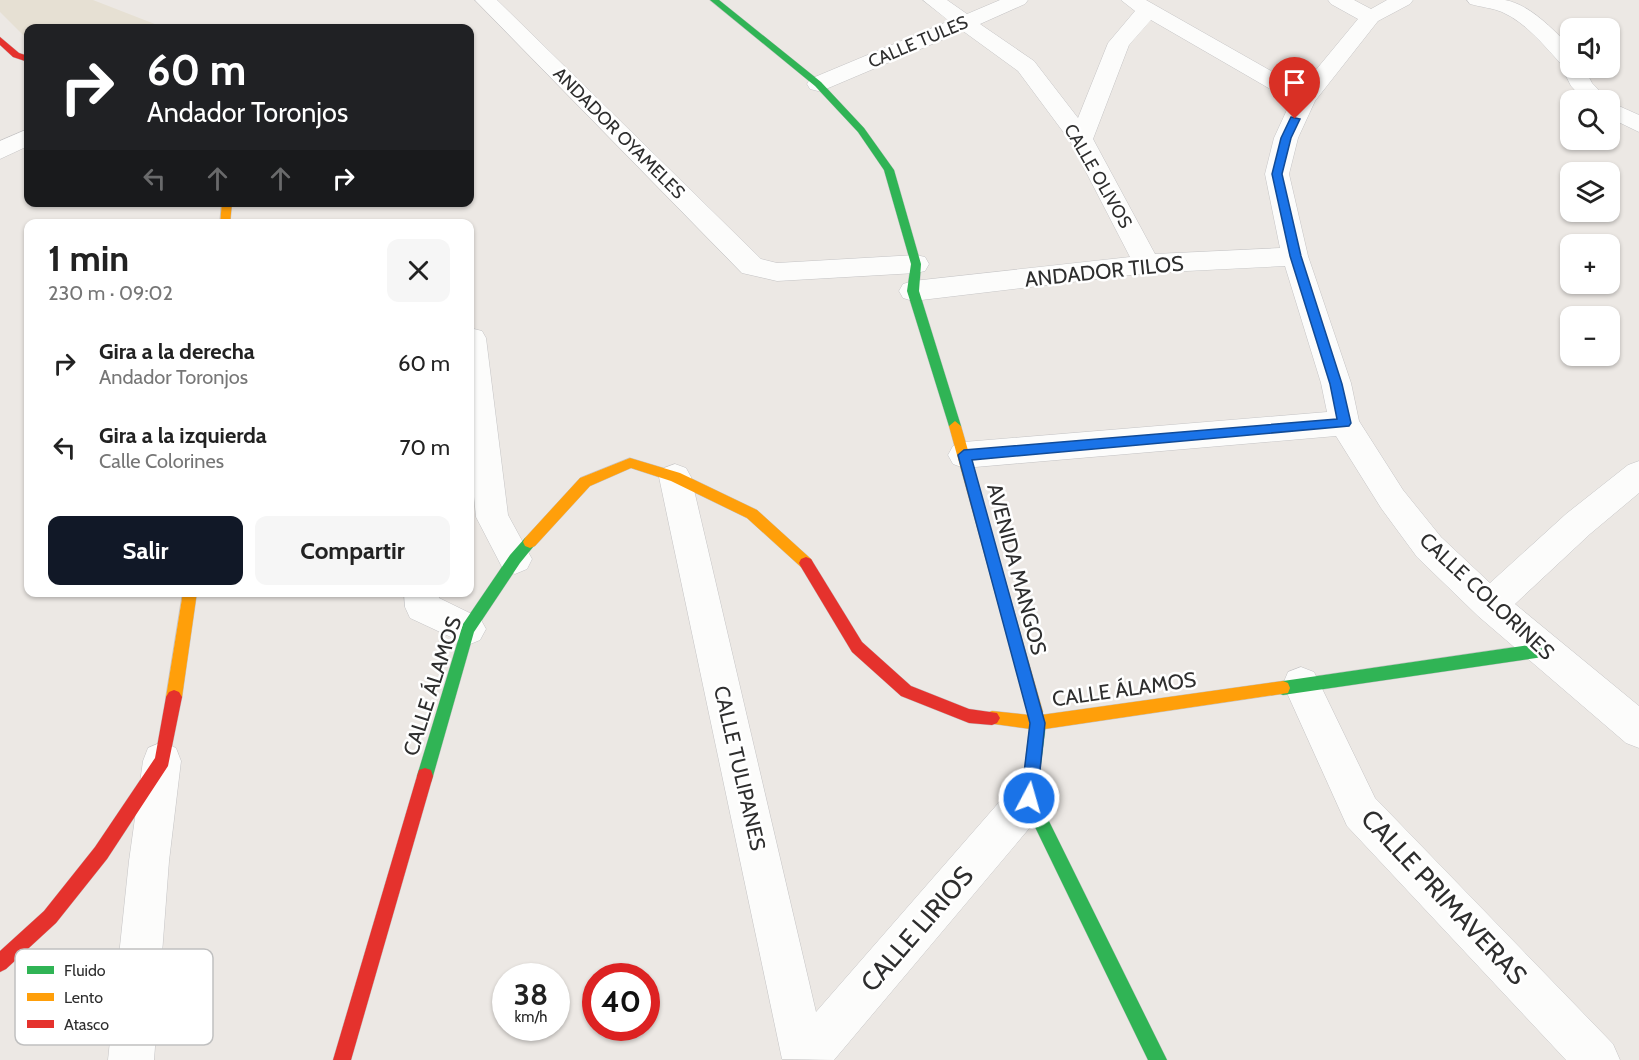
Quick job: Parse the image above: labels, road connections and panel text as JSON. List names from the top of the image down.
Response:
{
  "streets": {
    "street": [
      "CALLE TULES",
      "ANDADOR OYAMELES",
      "CALLE OLIVOS",
      "ANDADOR TILOS",
      "AVENIDA MANGOS",
      "CALLE COLORINES",
      "CALLE ÁLAMOS",
      "CALLE TULIPANES",
      "CALLE PRIMAVERAS",
      "CALLE LIRIOS"
    ]
  },
  "crossings": [
    ["CALLE TULES", "CALLE OLIVOS"],
    ["CALLE TULES", "AVENIDA MANGOS"],
    ["ANDADOR OYAMELES", "AVENIDA MANGOS"],
    ["CALLE OLIVOS", "ANDADOR TILOS"],
    ["ANDADOR TILOS", "AVENIDA MANGOS"],
    ["ANDADOR TILOS", "CALLE COLORINES"],
    ["AVENIDA MANGOS", "CALLE ÁLAMOS"],
    ["AVENIDA MANGOS", "CALLE LIRIOS"],
    ["CALLE COLORINES", "CALLE ÁLAMOS"],
    ["CALLE ÁLAMOS", "CALLE TULIPANES"],
    ["CALLE ÁLAMOS", "CALLE PRIMAVERAS"],
    ["CALLE TULIPANES", "CALLE LIRIOS"]
  ],
  "legend": ["Fluido", "Lento", "Atasco"],
  "page": {
    "map_buttons": ["+", "−"],
    "turn": ["60 m", "Andador Toronjos"],
    "heading": ["1 min", "230 m · 09:02"],
    "list": [
      {
        "name": "Gira a la derecha",
        "note": "Andador Toronjos",
        "value": "60 m"
      },
      {
        "name": "Gira a la izquierda",
        "note": "Calle Colorines",
        "value": "70 m"
      }
    ],
    "buttons": ["Salir", "Compartir"],
    "speed": "38 km/h",
    "limit": "40"
  }
}
